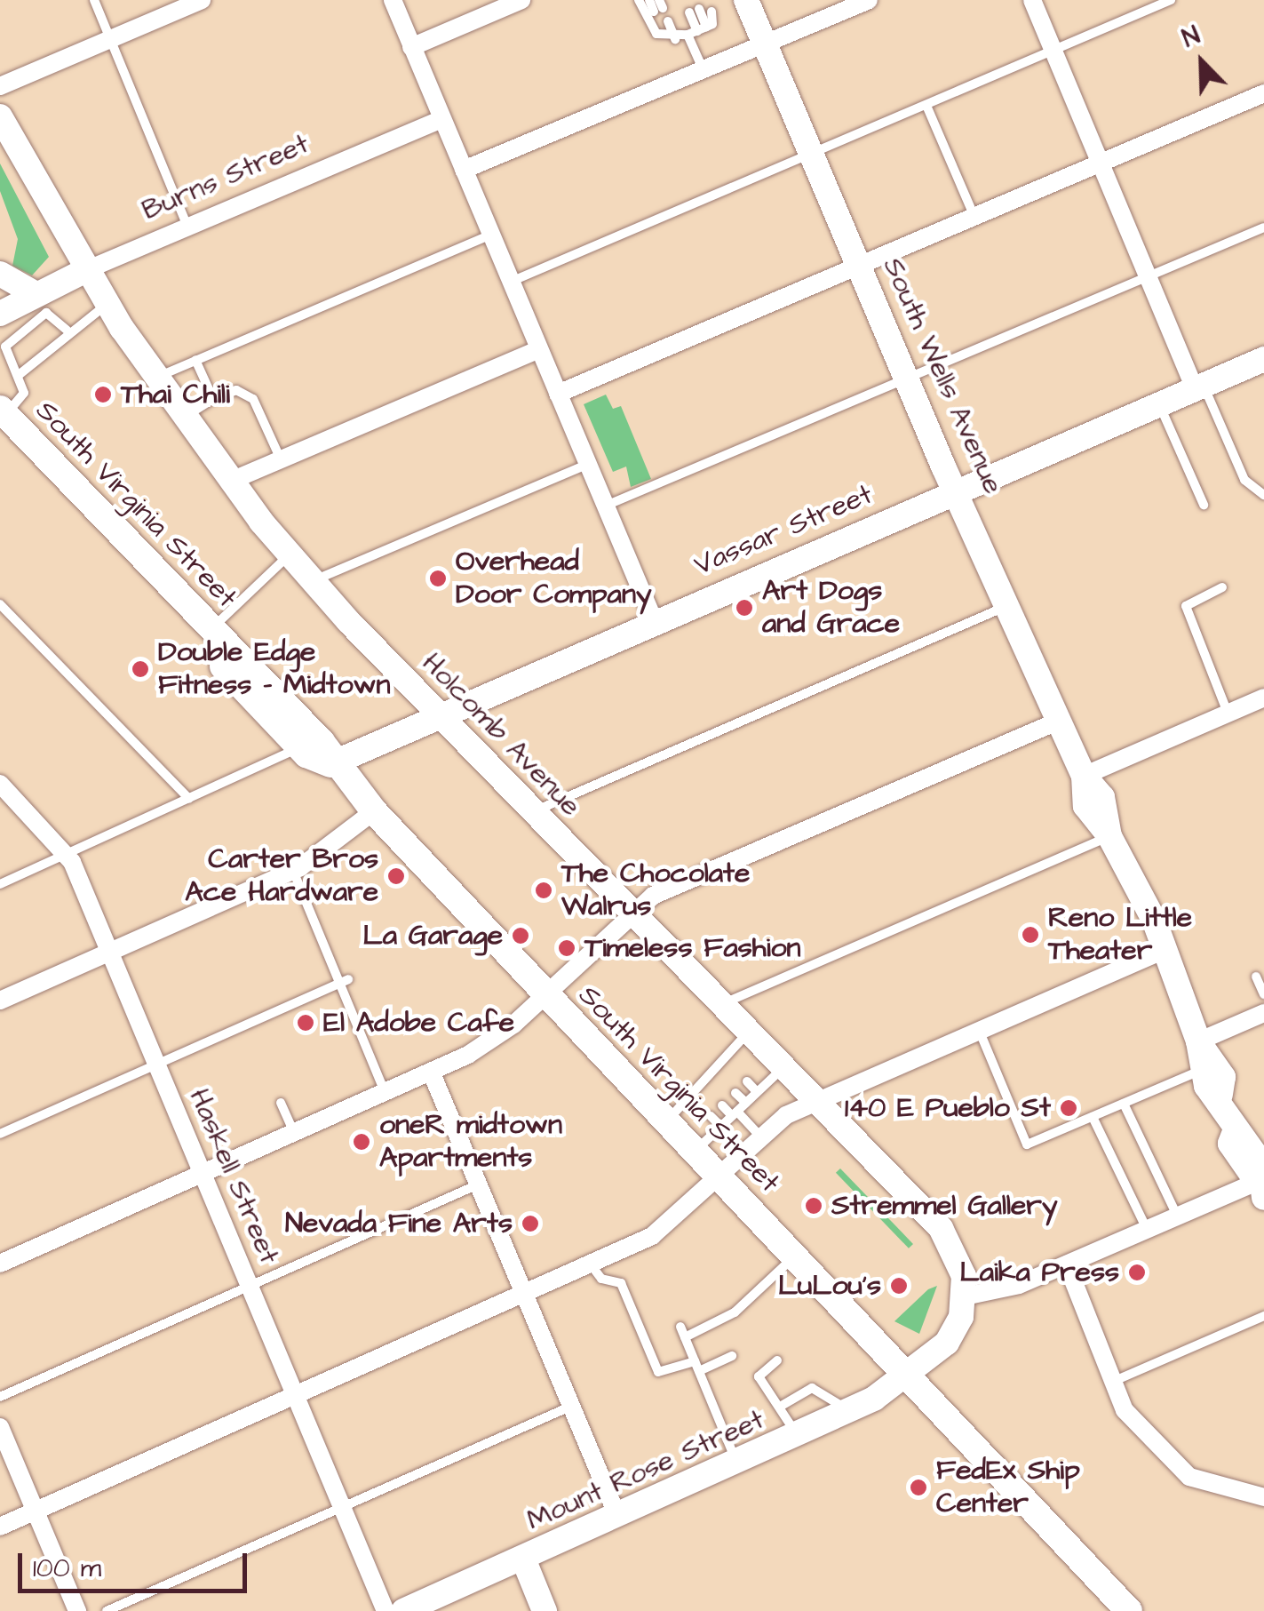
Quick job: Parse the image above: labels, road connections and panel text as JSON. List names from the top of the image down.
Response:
{
  "streets": {
    "main road": ["South Virginia Street"],
    "street": [
      "Burns Street",
      "South Wells Avenue",
      "Vassar Street",
      "Holcomb Avenue",
      "Haskell Street",
      "Mount Rose Street"
    ]
  },
  "crossings": [
    ["Burns Street", "Holcomb Avenue"],
    ["South Wells Avenue", "Vassar Street"],
    ["South Virginia Street", "Vassar Street"],
    ["South Virginia Street", "Holcomb Avenue"],
    ["South Virginia Street", "Mount Rose Street"],
    ["Vassar Street", "Holcomb Avenue"],
    ["Holcomb Avenue", "Mount Rose Street"]
  ],
  "places": [
    "Thai Chili",
    "Overhead Door Company",
    "Art Dogs and Grace",
    "Double Edge Fitness - Midtown",
    "Carter Bros Ace Hardware",
    "The Chocolate Walrus",
    "Reno Little Theater",
    "La Garage",
    "Timeless Fashion",
    "El Adobe Cafe",
    "140 E Pueblo St",
    "oneR midtown Apartments",
    "Stremmel Gallery",
    "Nevada Fine Arts",
    "Laika Press",
    "LuLou's",
    "FedEx Ship Center"
  ],
  "scale_bar": "100 m",
  "north": "top left"
}
